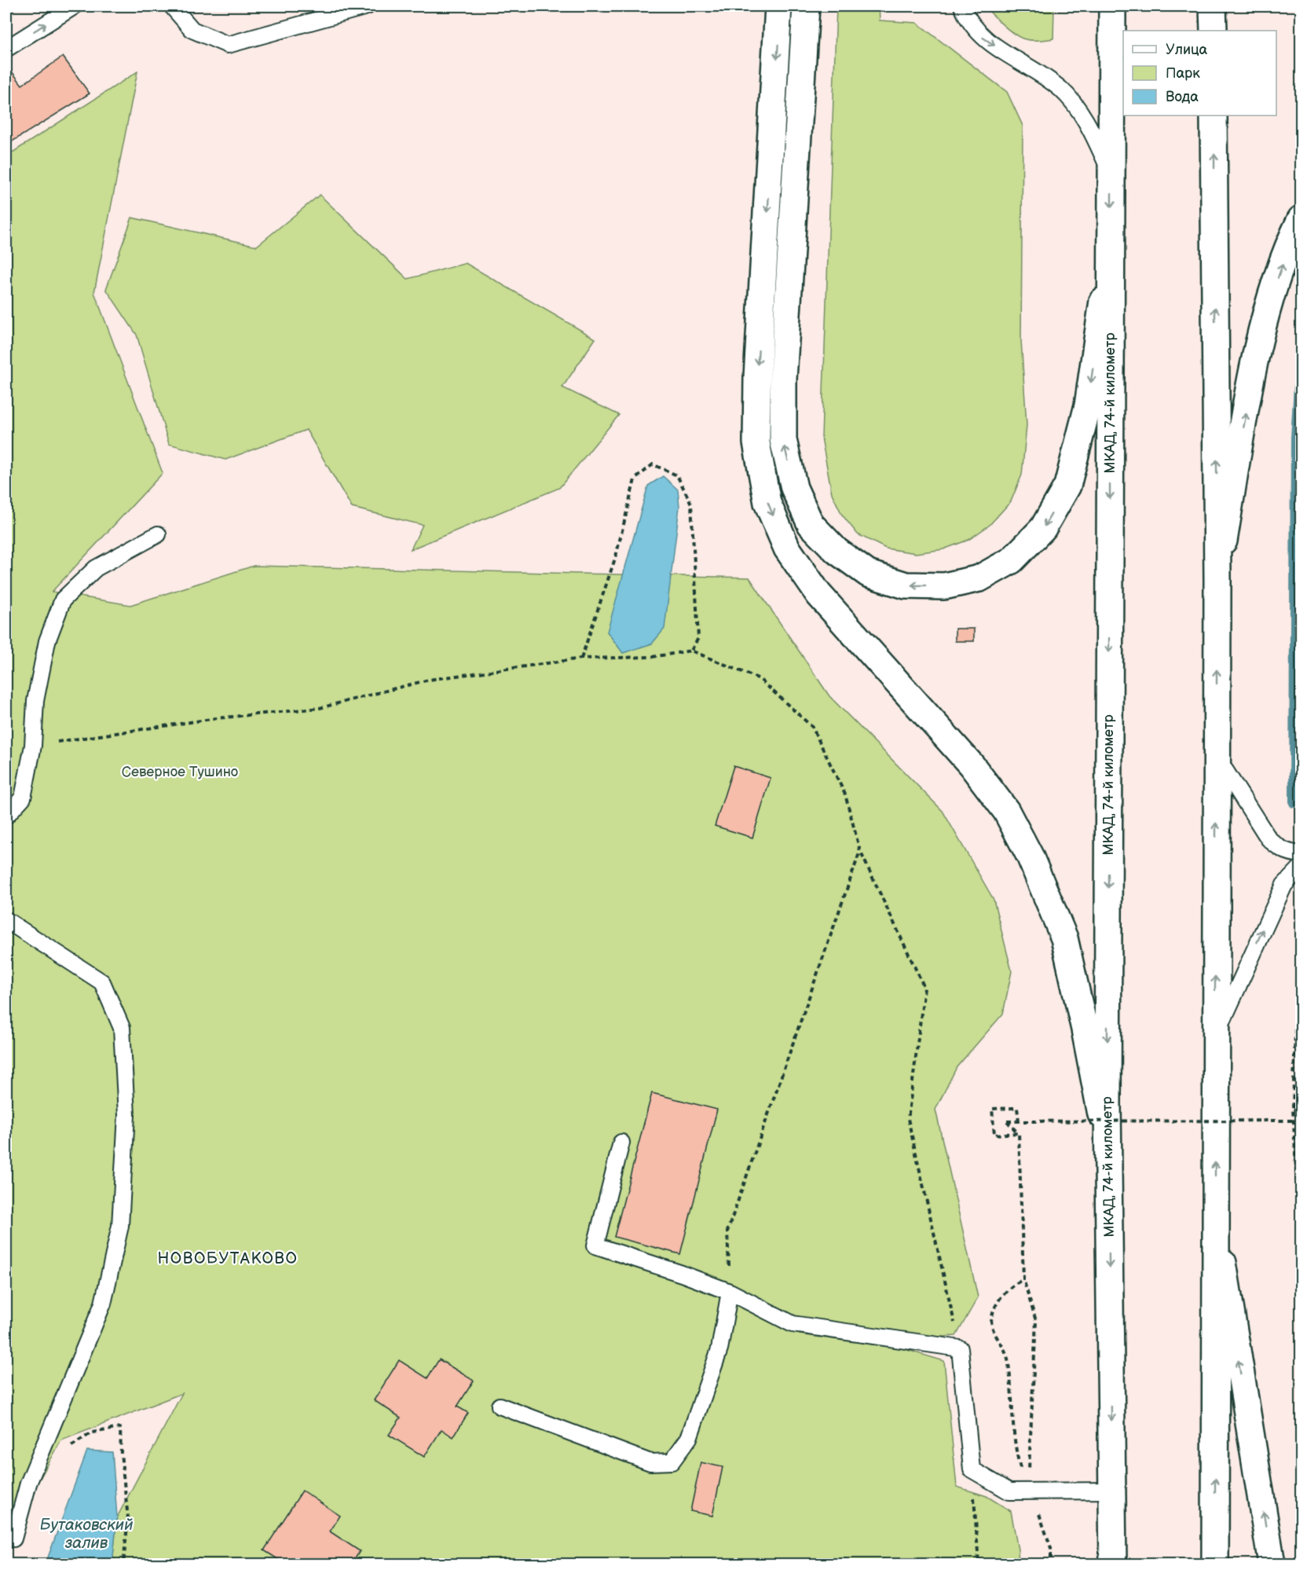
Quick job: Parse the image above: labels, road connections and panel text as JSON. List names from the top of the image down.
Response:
{
  "streets": {
    "main road": ["МКАД, 74-й километр"]
  },
  "districts": ["НОВОБУТАКОВО"],
  "water": ["Бутаковский залив"],
  "parks": ["Северное Тушино"],
  "legend": ["Улица", "Парк", "Вода"]
}
